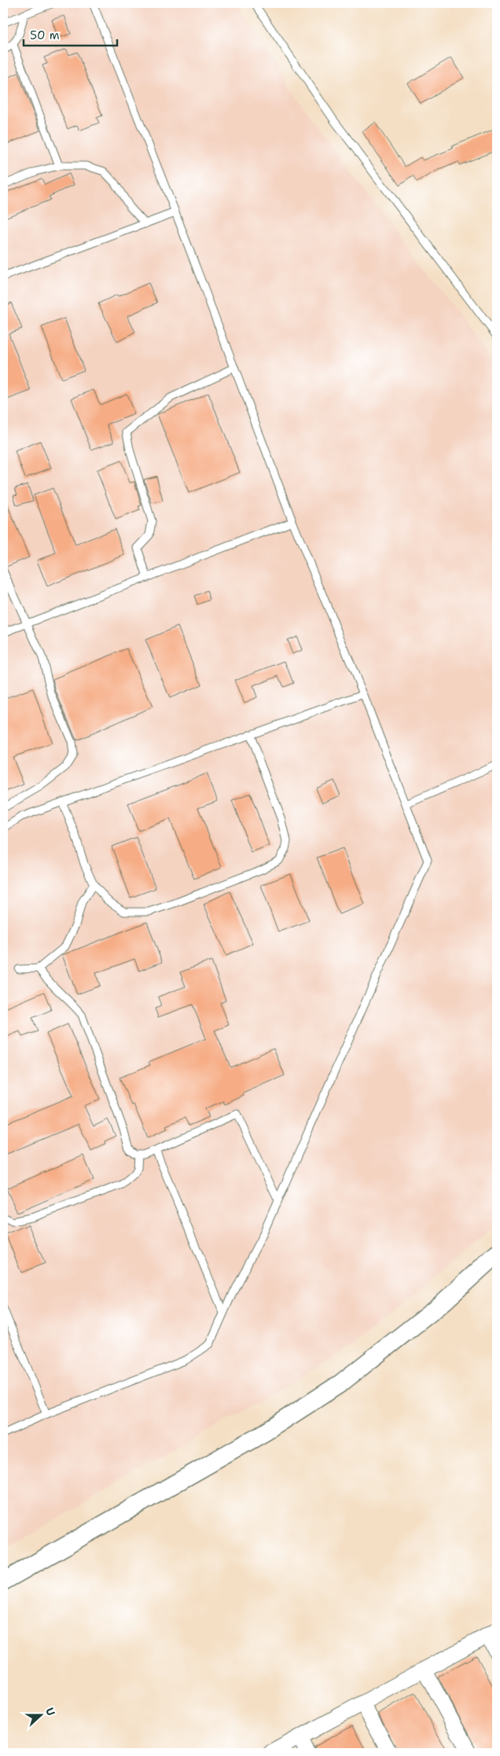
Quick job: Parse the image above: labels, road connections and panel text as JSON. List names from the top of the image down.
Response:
{
  "scale_bar": "50 m",
  "north": "right"
}
